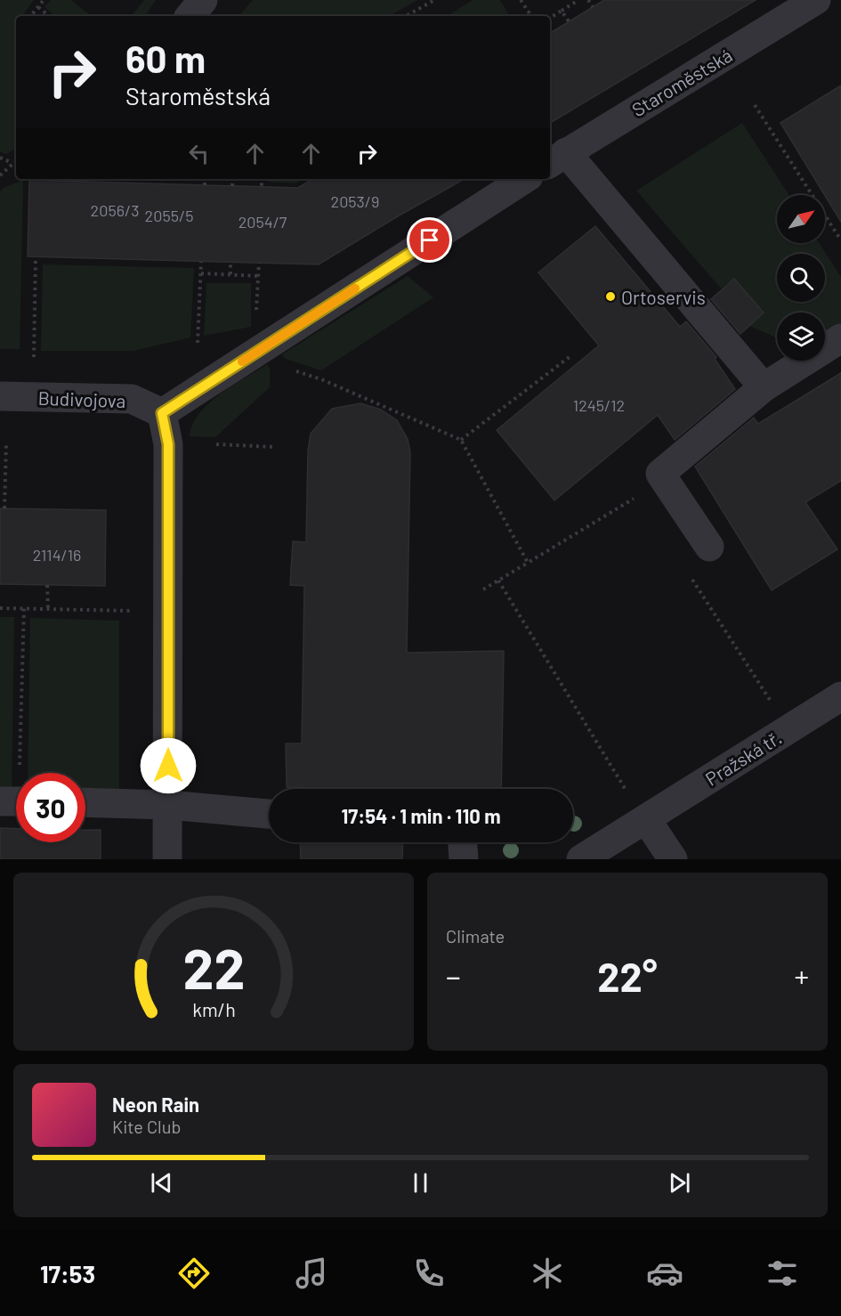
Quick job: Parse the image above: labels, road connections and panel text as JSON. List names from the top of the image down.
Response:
{
  "streets": {
    "street": ["Staroměstská", "Budivojova", "Pražská tř."]
  },
  "places": ["Ortoservis"],
  "house_numbers": [
    "2053/9",
    "2056/3",
    "2055/5",
    "2054/7",
    "1245/12",
    "2114/16"
  ],
  "north": "top right",
  "page": {
    "turn": ["60 m", "Staroměstská"],
    "limit": "30",
    "trip": "17:54 · 1 min · 110 m",
    "tile": "Climate",
    "heat": ["−", "22°", "+"],
    "song": ["Neon Rain", "Kite Club"],
    "tabs": "17:53",
    "gauge": ["22", "km/h"]
  }
}
